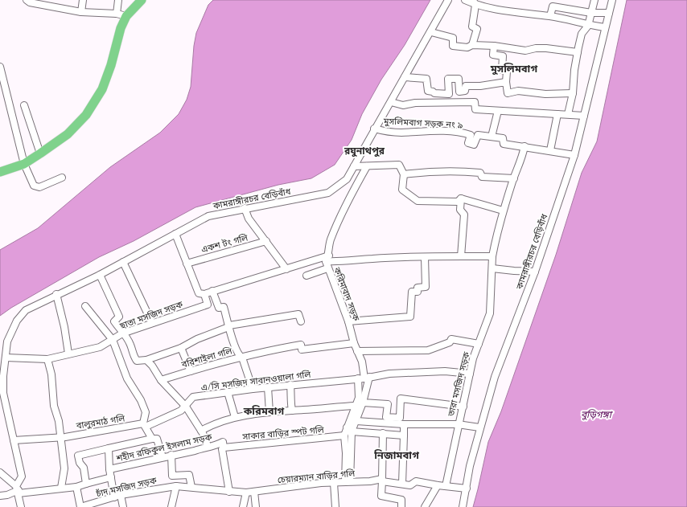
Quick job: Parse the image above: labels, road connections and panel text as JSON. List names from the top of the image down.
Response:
{
  "streets": {
    "street": [
      "মুসলিমবাগ সড়ক নং ৯",
      "কামরাঙ্গীরচর বেড়িবাঁধ",
      "একশ টং গলি",
      "করিমাবাদ সড়ক",
      "ছাতা মসজিদ সড়ক",
      "বরিশাইলা গলি",
      "এ/সি মসজিদ সাবানওয়ালা গলি",
      "তারা মসজিদ সড়ক",
      "বালুরমাঠ গলি",
      "সাকার বাড়ির স্পট গলি",
      "শহীদ রফিকুল ইসলাম সড়ক",
      "চেয়ারম্যান বাড়ির গলি",
      "চাঁদ মসজিদ সড়ক"
    ]
  },
  "crossings": [
    ["মুসলিমবাগ সড়ক নং ৯", "কামরাঙ্গীরচর বেড়িবাঁধ"],
    ["মুসলিমবাগ সড়ক নং ৯", "তারা মসজিদ সড়ক"],
    ["কামরাঙ্গীরচর বেড়িবাঁধ", "একশ টং গলি"],
    ["কামরাঙ্গীরচর বেড়িবাঁধ", "ছাতা মসজিদ সড়ক"],
    ["কামরাঙ্গীরচর বেড়িবাঁধ", "চেয়ারম্যান বাড়ির গলি"],
    ["করিমাবাদ সড়ক", "এ/সি মসজিদ সাবানওয়ালা গলি"],
    ["করিমাবাদ সড়ক", "সাকার বাড়ির স্পট গলি"],
    ["করিমাবাদ সড়ক", "চেয়ারম্যান বাড়ির গলি"],
    ["এ/সি মসজিদ সাবানওয়ালা গলি", "তারা মসজিদ সড়ক"],
    ["এ/সি মসজিদ সাবানওয়ালা গলি", "বালুরমাঠ গলি"],
    ["তারা মসজিদ সড়ক", "চেয়ারম্যান বাড়ির গলি"],
    ["সাকার বাড়ির স্পট গলি", "শহীদ রফিকুল ইসলাম সড়ক"],
    ["চেয়ারম্যান বাড়ির গলি", "চাঁদ মসজিদ সড়ক"]
  ],
  "districts": [
    "মুসলিমবাগ",
    "রঘুনাথপুর",
    "করিমবাগ",
    "নিজামবাগ"
  ],
  "water": ["বুড়িগঙ্গা"]
}
